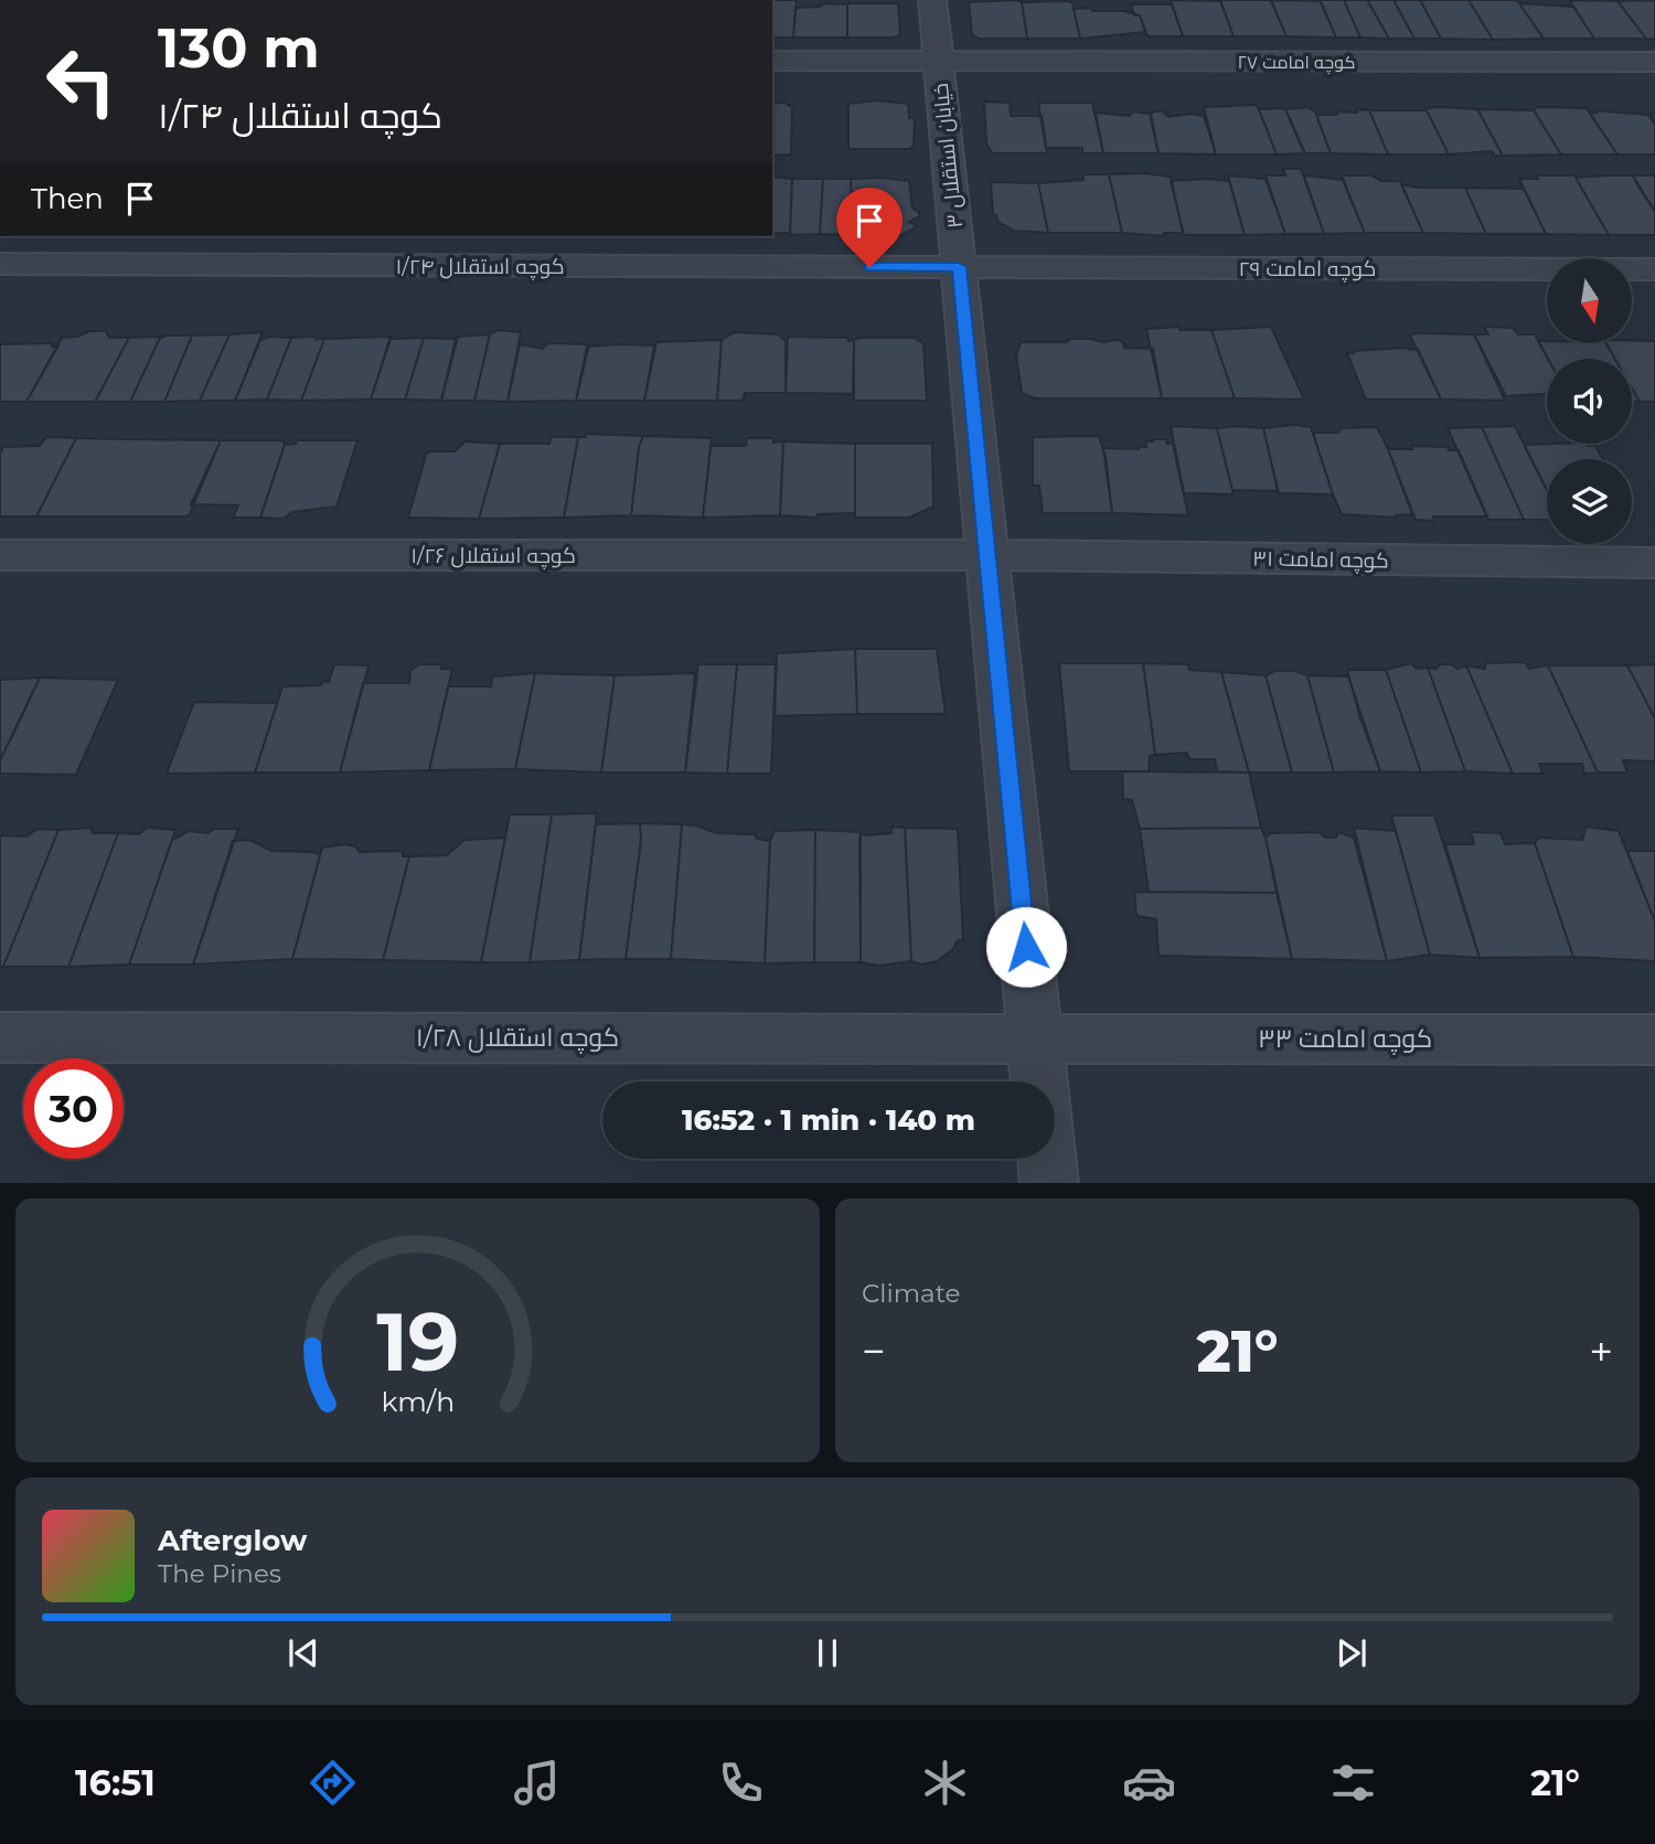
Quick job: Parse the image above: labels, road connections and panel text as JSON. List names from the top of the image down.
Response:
{
  "streets": {
    "street": [
      "کوچه امامت ۲۷",
      "خیابان استقلال ۳",
      "کوچه استقلال ۱/۲۴",
      "کوچه امامت ۲۹",
      "کوچه استقلال ۱/۲۶",
      "کوچه امامت ۳۱",
      "کوچه استقلال ۱/۲۸",
      "کوچه امامت ۳۳"
    ]
  },
  "crossings": [
    ["کوچه امامت ۲۷", "خیابان استقلال ۳"],
    ["خیابان استقلال ۳", "کوچه استقلال ۱/۲۴"],
    ["خیابان استقلال ۳", "کوچه امامت ۲۹"],
    ["خیابان استقلال ۳", "کوچه استقلال ۱/۲۶"],
    ["خیابان استقلال ۳", "کوچه امامت ۳۱"],
    ["خیابان استقلال ۳", "کوچه استقلال ۱/۲۸"],
    ["خیابان استقلال ۳", "کوچه امامت ۳۳"],
    ["کوچه استقلال ۱/۲۴", "کوچه امامت ۲۹"],
    ["کوچه استقلال ۱/۲۶", "کوچه امامت ۳۱"],
    ["کوچه استقلال ۱/۲۸", "کوچه امامت ۳۳"]
  ],
  "north": "bottom",
  "page": {
    "turn": ["130 m", "کوچه استقلال ۱/۲۴"],
    "then": "Then",
    "limit": "30",
    "trip": "16:52 · 1 min · 140 m",
    "tile": "Climate",
    "heat": ["−", "21°", "+"],
    "song": ["Afterglow", "The Pines"],
    "tabs": ["16:51", "21°"],
    "gauge": ["19", "km/h"]
  }
}
